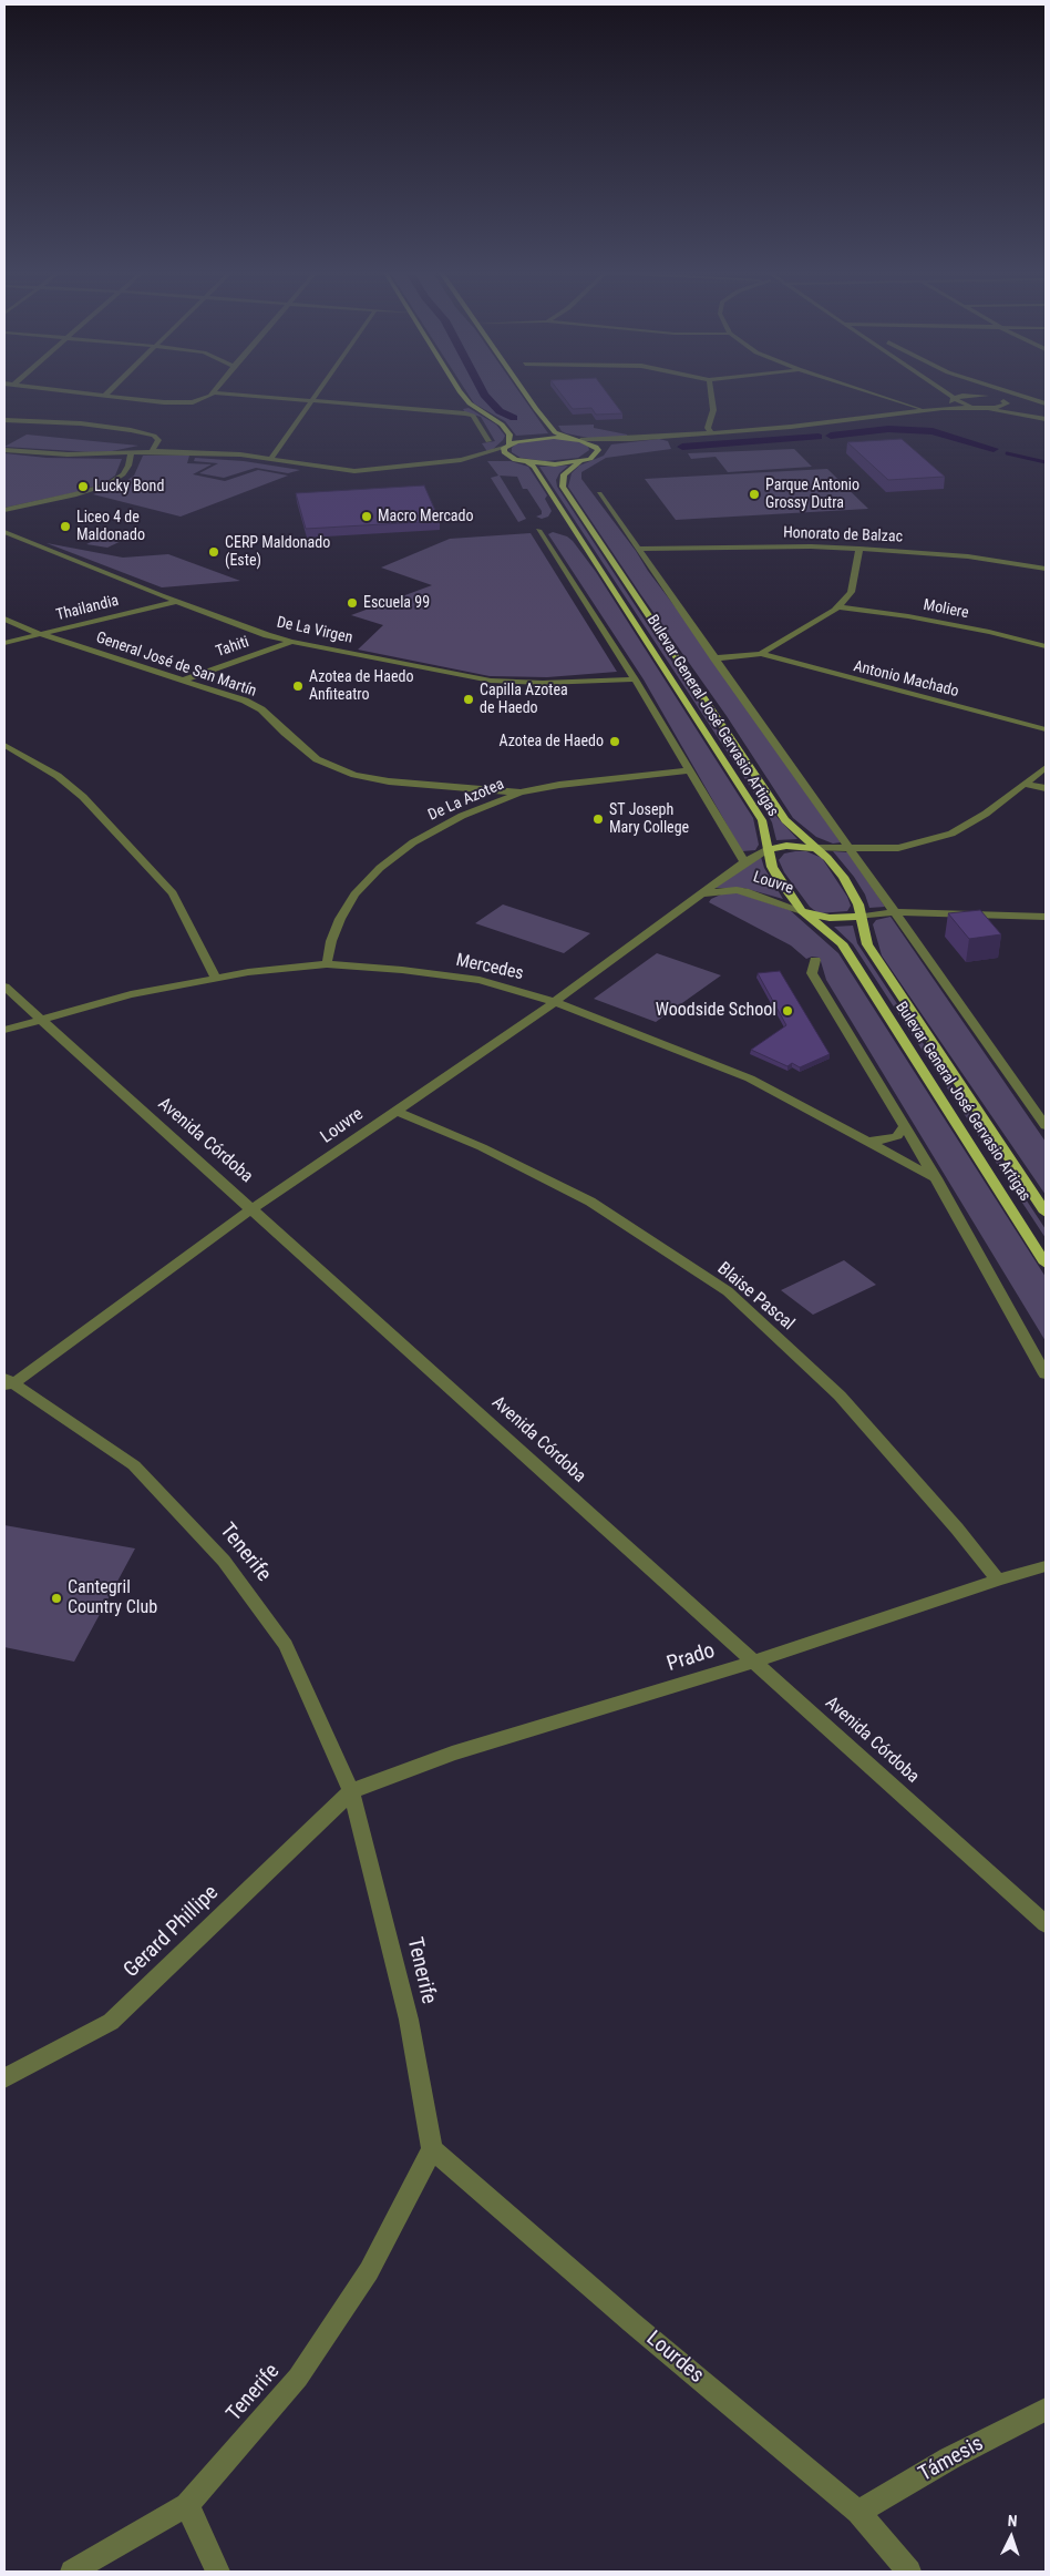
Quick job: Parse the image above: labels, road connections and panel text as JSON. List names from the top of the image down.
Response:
{
  "streets": {
    "main road": ["Bulevar General José Gervasio Artigas"],
    "street": [
      "Honorato de Balzac",
      "Thailandia",
      "Moliere",
      "De La Virgen",
      "Tahiti",
      "General José de San Martín",
      "Antonio Machado",
      "De La Azotea",
      "Louvre",
      "Mercedes",
      "Avenida Córdoba",
      "Blaise Pascal",
      "Tenerife",
      "Prado",
      "Gerard Phillipe",
      "Lourdes",
      "Támesis"
    ]
  },
  "crossings": [
    ["Honorato de Balzac", "Bulevar General José Gervasio Artigas"],
    ["Thailandia", "De La Virgen"],
    ["Thailandia", "General José de San Martín"],
    ["De La Virgen", "Tahiti"],
    ["Tahiti", "General José de San Martín"],
    ["General José de San Martín", "De La Azotea"],
    ["Bulevar General José Gervasio Artigas", "Louvre"],
    ["De La Azotea", "Mercedes"],
    ["Louvre", "Mercedes"],
    ["Louvre", "Avenida Córdoba"],
    ["Louvre", "Blaise Pascal"],
    ["Louvre", "Tenerife"],
    ["Mercedes", "Avenida Córdoba"],
    ["Avenida Córdoba", "Prado"],
    ["Blaise Pascal", "Prado"],
    ["Tenerife", "Prado"],
    ["Tenerife", "Gerard Phillipe"],
    ["Tenerife", "Lourdes"],
    ["Prado", "Gerard Phillipe"],
    ["Lourdes", "Támesis"]
  ],
  "places": [
    "Lucky Bond",
    "Parque Antonio Grossy Dutra",
    "Macro Mercado",
    "Liceo 4 de Maldonado",
    "CERP Maldonado (Este)",
    "Escuela 99",
    "Azotea de Haedo Anfiteatro",
    "Capilla Azotea de Haedo",
    "Azotea de Haedo",
    "ST Joseph Mary College",
    "Woodside School",
    "Cantegril Country Club"
  ],
  "north": "top"
}
